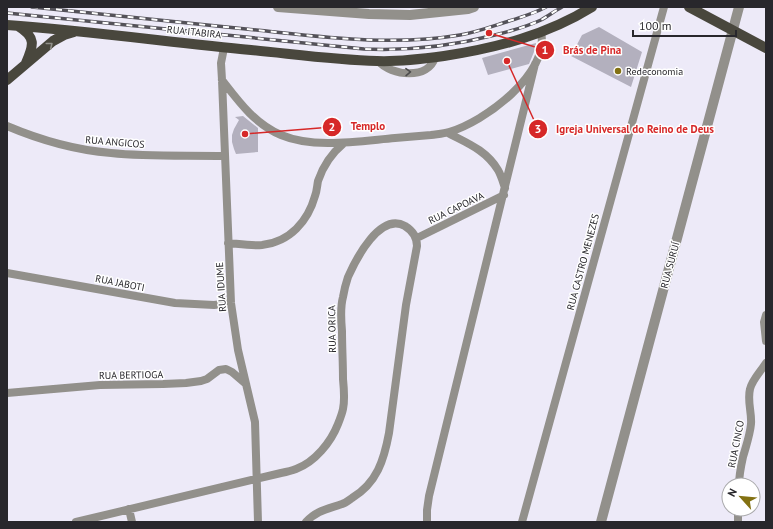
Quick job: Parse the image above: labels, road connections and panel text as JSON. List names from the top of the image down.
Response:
{
  "streets": {
    "main road": ["RUA ITABIRA"],
    "street": [
      "RUA ANGICOS",
      "RUA CAPOAVA",
      "RUA CASTRO MENEZES",
      "RUA SURUÍ",
      "RUA JABOTI",
      "RUA IDUME",
      "RUA ORICA",
      "RUA BERTIOGA",
      "RUA CINCO"
    ]
  },
  "crossings": [
    ["RUA ITABIRA", "RUA IDUME"],
    ["RUA ANGICOS", "RUA IDUME"],
    ["RUA CAPOAVA", "RUA ORICA"],
    ["RUA JABOTI", "RUA IDUME"],
    ["RUA IDUME", "RUA ORICA"],
    ["RUA IDUME", "RUA BERTIOGA"]
  ],
  "places": [
    "Brás de Pina",
    "Igreja Universal do Reino de Deus",
    "Redeconomia",
    "Templo"
  ],
  "scale_bar": "100 m",
  "north": "top left"
}
